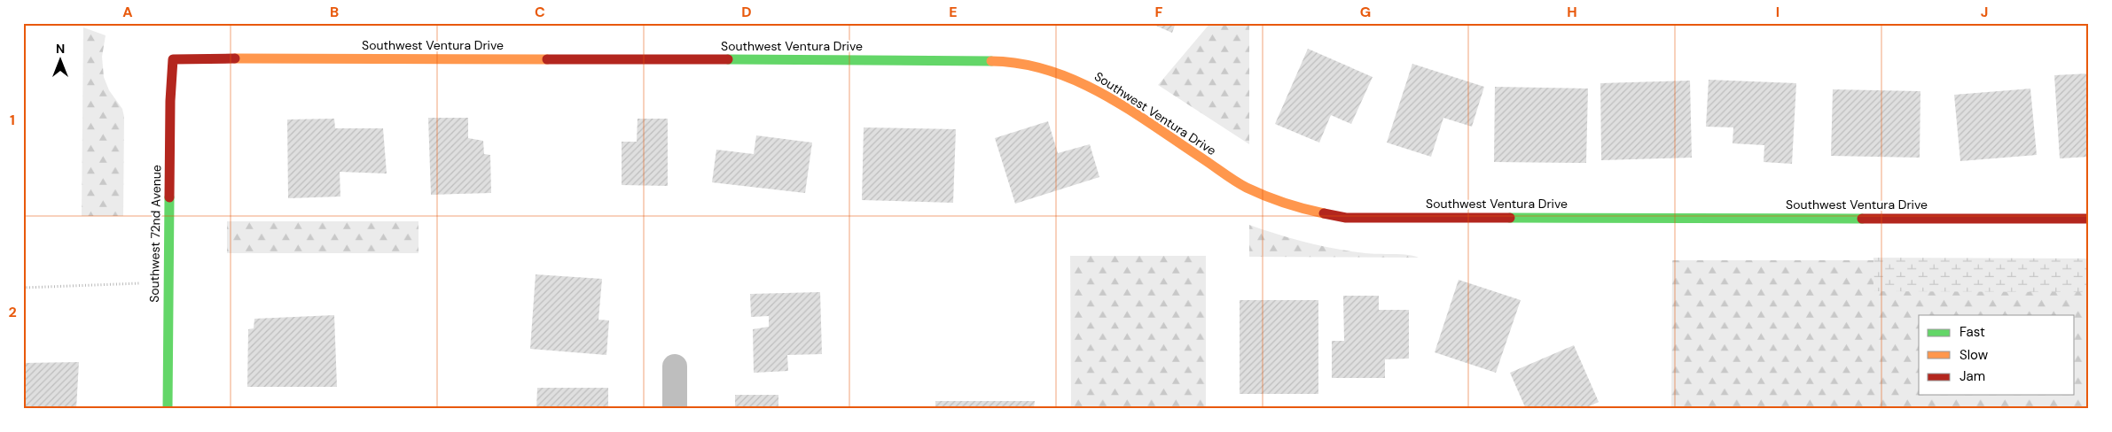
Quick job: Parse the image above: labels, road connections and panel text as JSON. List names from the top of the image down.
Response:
{
  "streets": {
    "street": ["Southwest Ventura Drive", "Southwest 72nd Avenue"]
  },
  "crossings": [
    ["Southwest Ventura Drive", "Southwest 72nd Avenue"]
  ],
  "legend": ["Fast", "Slow", "Jam"],
  "north": "top",
  "grid": {
    "columns": [
      "A",
      "B",
      "C",
      "D",
      "E",
      "F",
      "G",
      "H",
      "I",
      "J"
    ],
    "rows": ["1", "2"]
  }
}
